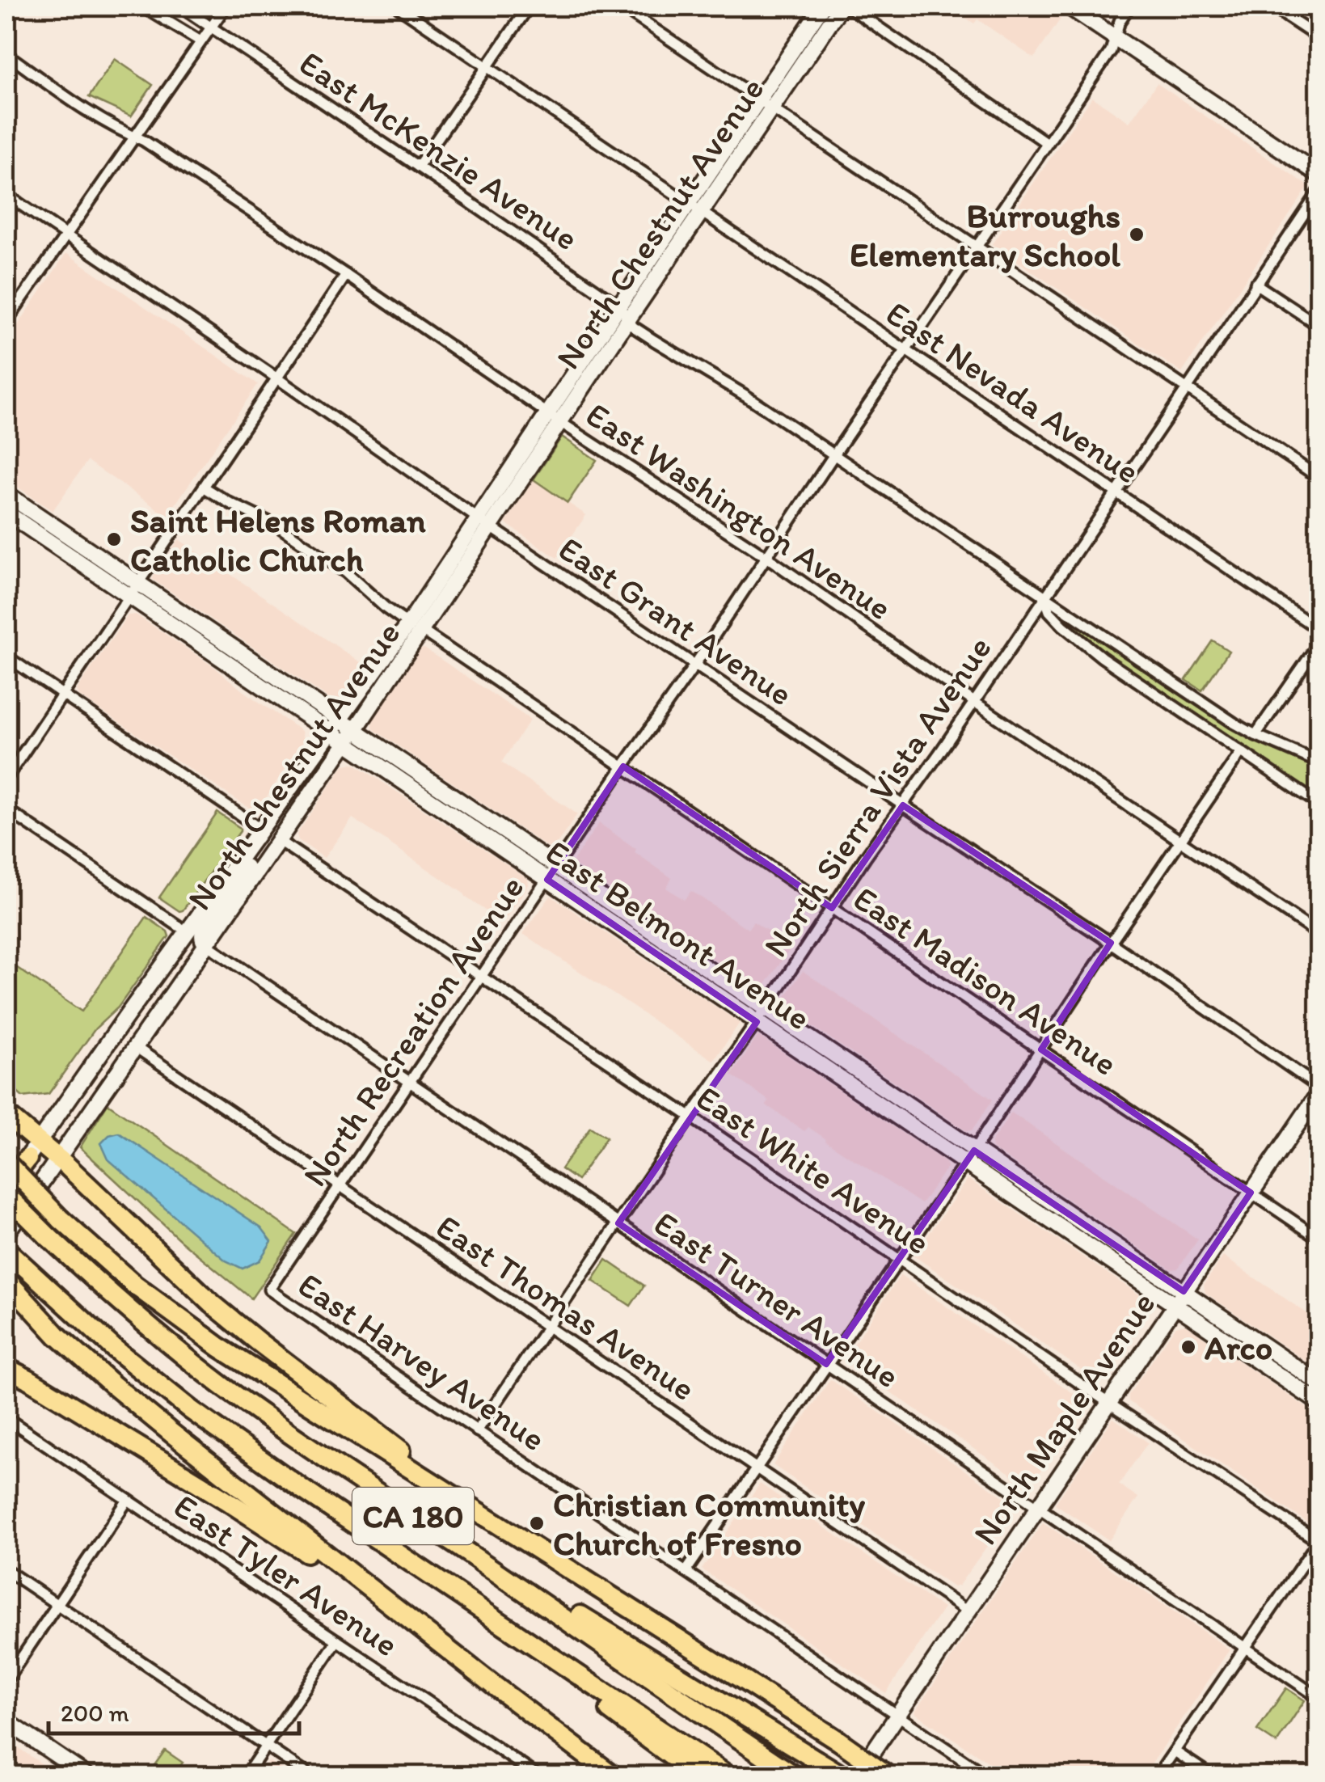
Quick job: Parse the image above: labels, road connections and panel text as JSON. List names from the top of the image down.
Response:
{
  "streets": {
    "highway": ["CA 180"],
    "main road": ["North Chestnut Avenue", "East Belmont Avenue", "North Maple Avenue"],
    "street": [
      "East McKenzie Avenue",
      "East Nevada Avenue",
      "East Washington Avenue",
      "East Grant Avenue",
      "North Sierra Vista Avenue",
      "East Madison Avenue",
      "North Recreation Avenue",
      "East White Avenue",
      "East Turner Avenue",
      "East Thomas Avenue",
      "East Harvey Avenue",
      "East Tyler Avenue"
    ]
  },
  "crossings": [
    ["East McKenzie Avenue", "North Chestnut Avenue"],
    ["East McKenzie Avenue", "North Sierra Vista Avenue"],
    ["East McKenzie Avenue", "North Recreation Avenue"],
    ["North Chestnut Avenue", "East Nevada Avenue"],
    ["North Chestnut Avenue", "East Washington Avenue"],
    ["North Chestnut Avenue", "East Grant Avenue"],
    ["North Chestnut Avenue", "East Belmont Avenue"],
    ["North Chestnut Avenue", "East Madison Avenue"],
    ["North Chestnut Avenue", "East White Avenue"],
    ["North Chestnut Avenue", "East Turner Avenue"],
    ["North Chestnut Avenue", "East Thomas Avenue"],
    ["East Nevada Avenue", "North Sierra Vista Avenue"],
    ["East Nevada Avenue", "North Recreation Avenue"],
    ["East Washington Avenue", "North Sierra Vista Avenue"],
    ["East Washington Avenue", "North Recreation Avenue"],
    ["East Grant Avenue", "North Sierra Vista Avenue"],
    ["East Grant Avenue", "North Recreation Avenue"],
    ["East Grant Avenue", "North Maple Avenue"],
    ["North Sierra Vista Avenue", "East Belmont Avenue"],
    ["North Sierra Vista Avenue", "East Madison Avenue"],
    ["North Sierra Vista Avenue", "East White Avenue"],
    ["North Sierra Vista Avenue", "East Turner Avenue"],
    ["North Sierra Vista Avenue", "East Thomas Avenue"],
    ["North Sierra Vista Avenue", "East Harvey Avenue"],
    ["East Belmont Avenue", "North Recreation Avenue"],
    ["East Belmont Avenue", "North Maple Avenue"],
    ["East Madison Avenue", "North Recreation Avenue"],
    ["East Madison Avenue", "North Maple Avenue"],
    ["North Recreation Avenue", "East White Avenue"],
    ["North Recreation Avenue", "East Turner Avenue"],
    ["North Recreation Avenue", "East Thomas Avenue"],
    ["North Recreation Avenue", "East Harvey Avenue"],
    ["East White Avenue", "North Maple Avenue"],
    ["East Turner Avenue", "North Maple Avenue"],
    ["East Thomas Avenue", "North Maple Avenue"],
    ["East Harvey Avenue", "North Maple Avenue"]
  ],
  "places": [
    "Burroughs Elementary School",
    "Saint Helens Roman Catholic Church",
    "Arco",
    "Christian Community Church of Fresno"
  ],
  "scale_bar": "200 m"
}
